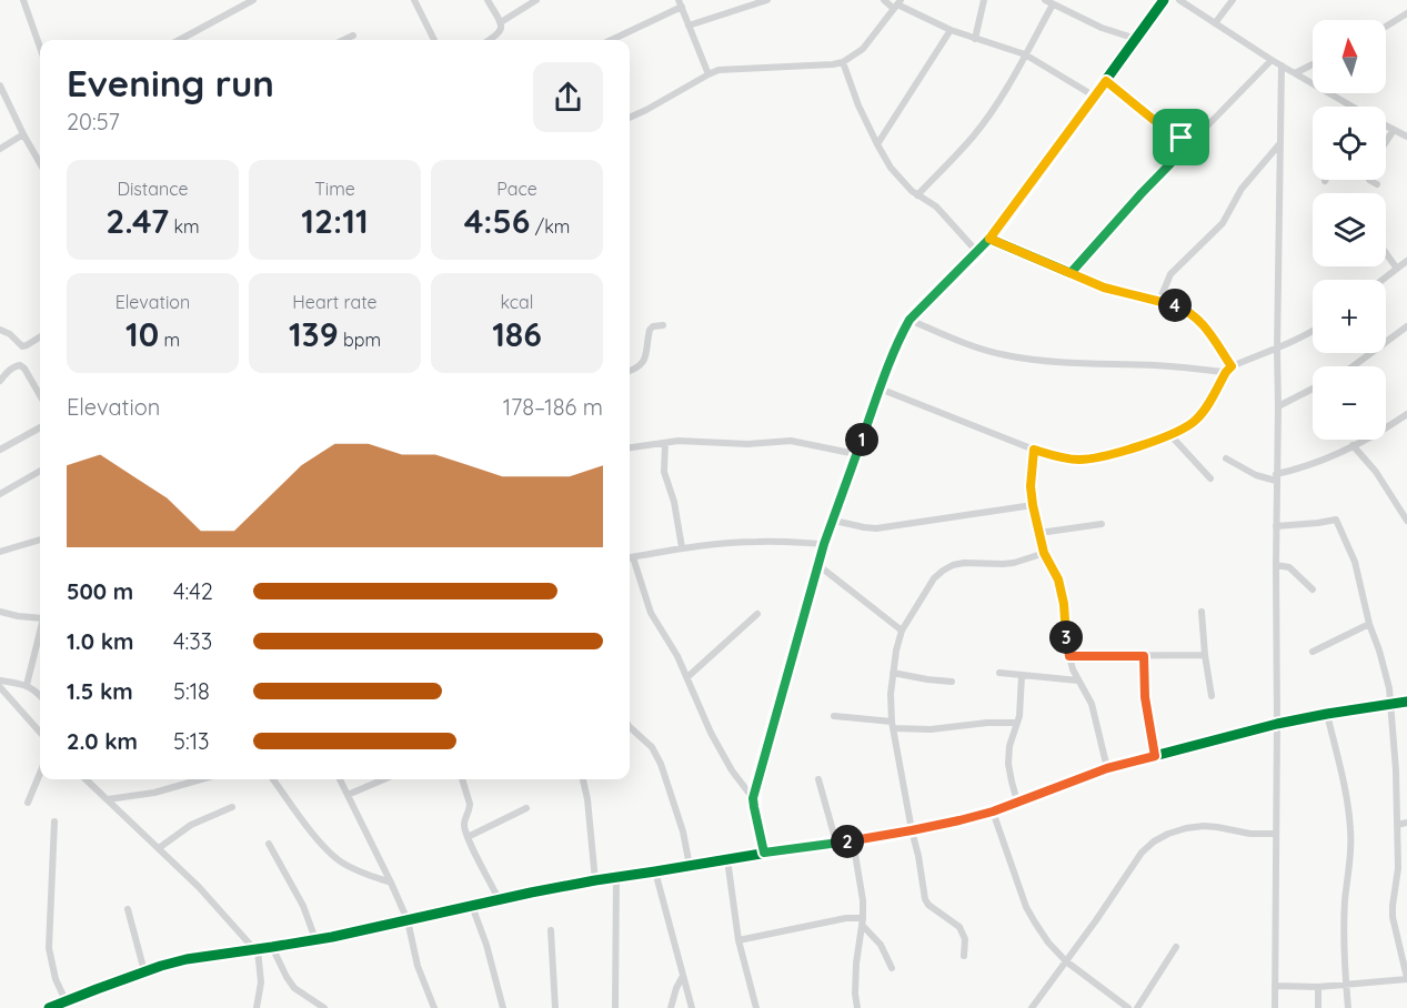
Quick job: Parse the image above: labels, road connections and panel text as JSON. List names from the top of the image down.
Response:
{
  "north": "top",
  "page": {
    "map_buttons": ["+", "−"],
    "heading": ["Evening run", "20:57"],
    "stats": [
      ["Distance", "2.47 km"],
      ["Time", "12:11"],
      ["Pace", "4:56 /km"],
      ["Elevation", "10 m"],
      ["Heart rate", "139 bpm"],
      ["kcal", "186"]
    ],
    "pins": [
      "4",
      "1",
      "3",
      "2"
    ],
    "chart": ["Elevation", "178–186 m"],
    "list": [
      {
        "name": "500 m",
        "note": "4:42"
      },
      {
        "name": "1.0 km",
        "note": "4:33"
      },
      {
        "name": "1.5 km",
        "note": "5:18"
      },
      {
        "name": "2.0 km",
        "note": "5:13"
      }
    ]
  }
}
